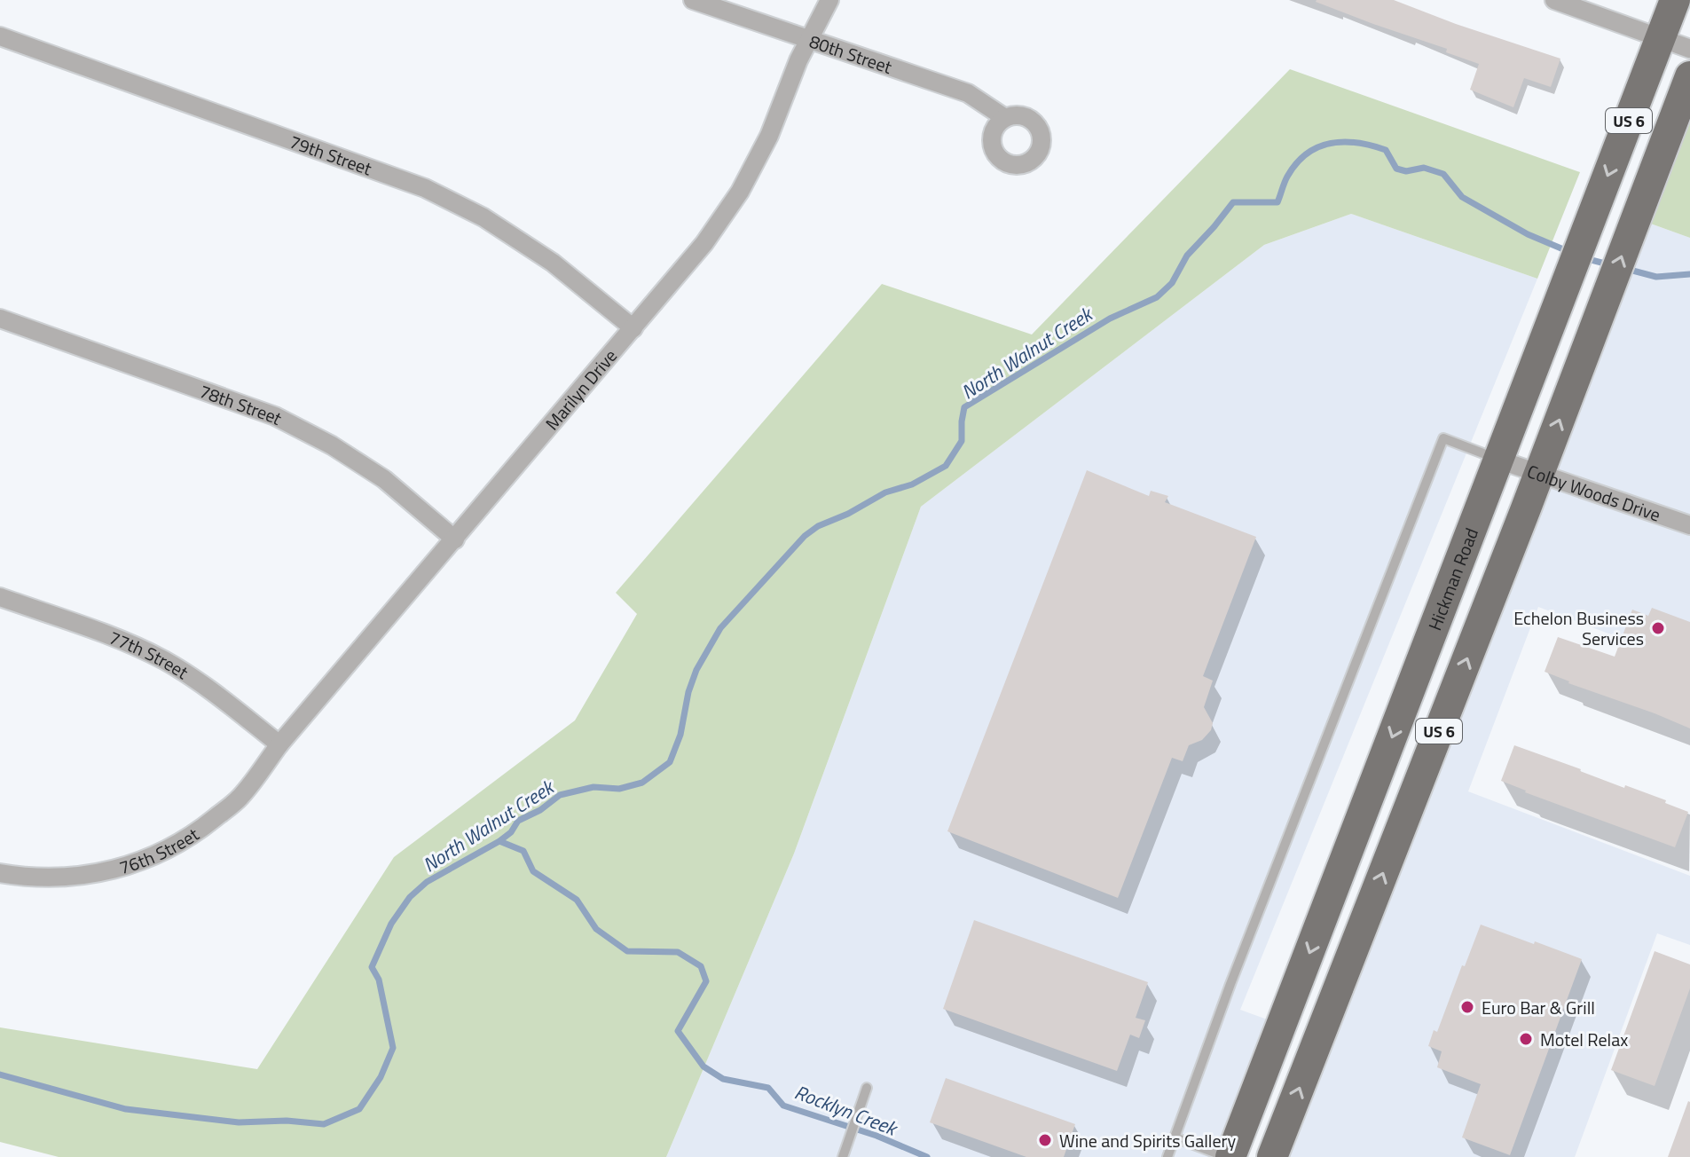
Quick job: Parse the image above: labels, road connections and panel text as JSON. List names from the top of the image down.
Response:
{
  "streets": {
    "main road": ["US 6", "Hickman Road"],
    "street": [
      "80th Street",
      "79th Street",
      "Marilyn Drive",
      "78th Street",
      "Colby Woods Drive",
      "77th Street",
      "76th Street"
    ]
  },
  "crossings": [
    ["80th Street", "Marilyn Drive"],
    ["US 6", "Colby Woods Drive"],
    ["79th Street", "Marilyn Drive"],
    ["Marilyn Drive", "78th Street"],
    ["Marilyn Drive", "77th Street"],
    ["Marilyn Drive", "76th Street"],
    ["Colby Woods Drive", "Hickman Road"],
    ["77th Street", "76th Street"]
  ],
  "water": ["North Walnut Creek", "Rocklyn Creek"],
  "places": [
    "Echelon Business Services",
    "Euro Bar & Grill",
    "Motel Relax",
    "Wine and Spirits Gallery"
  ]
}
